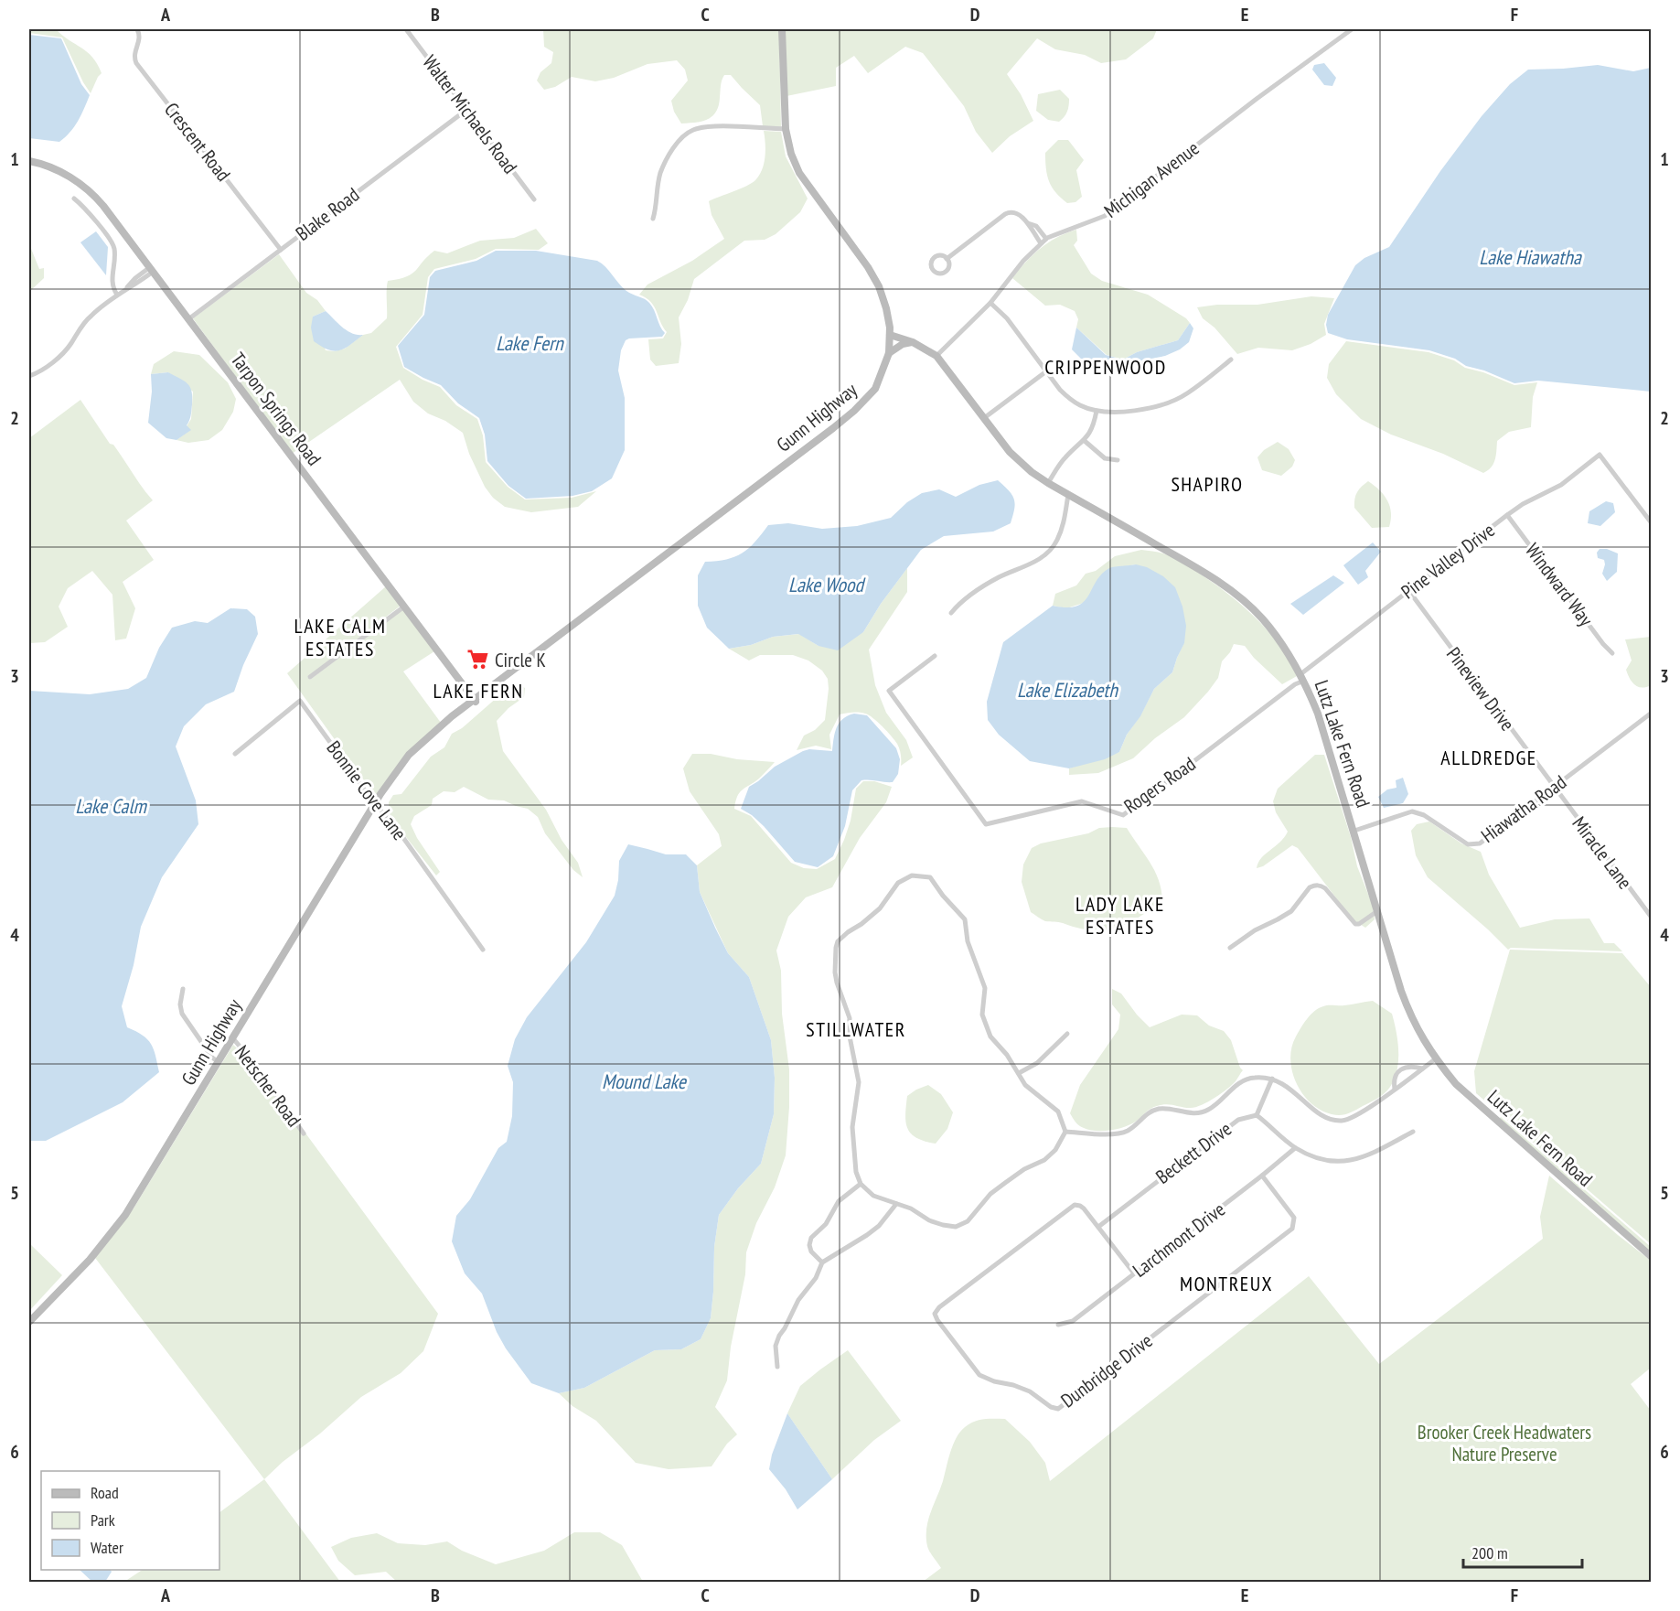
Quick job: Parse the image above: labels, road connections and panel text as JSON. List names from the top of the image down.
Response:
{
  "streets": {
    "main road": ["Tarpon Springs Road", "Gunn Highway", "Lutz Lake Fern Road"],
    "street": [
      "Walter Michaels Road",
      "Crescent Road",
      "Michigan Avenue",
      "Blake Road",
      "Pine Valley Drive",
      "Windward Way",
      "Pineview Drive",
      "Rogers Road",
      "Bonnie Cove Lane",
      "Hiawatha Road",
      "Miracle Lane",
      "Netscher Road",
      "Beckett Drive",
      "Larchmont Drive",
      "Dunbridge Drive"
    ]
  },
  "crossings": [
    ["Walter Michaels Road", "Blake Road"],
    ["Crescent Road", "Blake Road"],
    ["Michigan Avenue", "Lutz Lake Fern Road"],
    ["Blake Road", "Tarpon Springs Road"],
    ["Tarpon Springs Road", "Gunn Highway"],
    ["Gunn Highway", "Lutz Lake Fern Road"],
    ["Gunn Highway", "Bonnie Cove Lane"],
    ["Gunn Highway", "Netscher Road"],
    ["Pine Valley Drive", "Windward Way"],
    ["Pine Valley Drive", "Pineview Drive"],
    ["Pine Valley Drive", "Lutz Lake Fern Road"],
    ["Pine Valley Drive", "Rogers Road"],
    ["Pineview Drive", "Hiawatha Road"],
    ["Pineview Drive", "Miracle Lane"],
    ["Lutz Lake Fern Road", "Rogers Road"],
    ["Lutz Lake Fern Road", "Hiawatha Road"],
    ["Hiawatha Road", "Miracle Lane"],
    ["Beckett Drive", "Larchmont Drive"],
    ["Beckett Drive", "Dunbridge Drive"],
    ["Larchmont Drive", "Dunbridge Drive"]
  ],
  "districts": [
    "CRIPPENWOOD",
    "SHAPIRO",
    "LAKE CALM ESTATES",
    "LAKE FERN",
    "ALLDREDGE",
    "LADY LAKE ESTATES",
    "STILLWATER",
    "MONTREUX"
  ],
  "water": [
    "Lake Hiawatha",
    "Lake Fern",
    "Lake Wood",
    "Lake Elizabeth",
    "Lake Calm",
    "Mound Lake"
  ],
  "parks": ["Brooker Creek Headwaters Nature Preserve"],
  "places": {
    "supermarket": ["Circle K"]
  },
  "legend": ["Road", "Park", "Water"],
  "scale_bar": "200 m",
  "grid": {
    "columns": [
      "A",
      "B",
      "C",
      "D",
      "E",
      "F"
    ],
    "rows": [
      "1",
      "2",
      "3",
      "4",
      "5",
      "6"
    ]
  }
}
